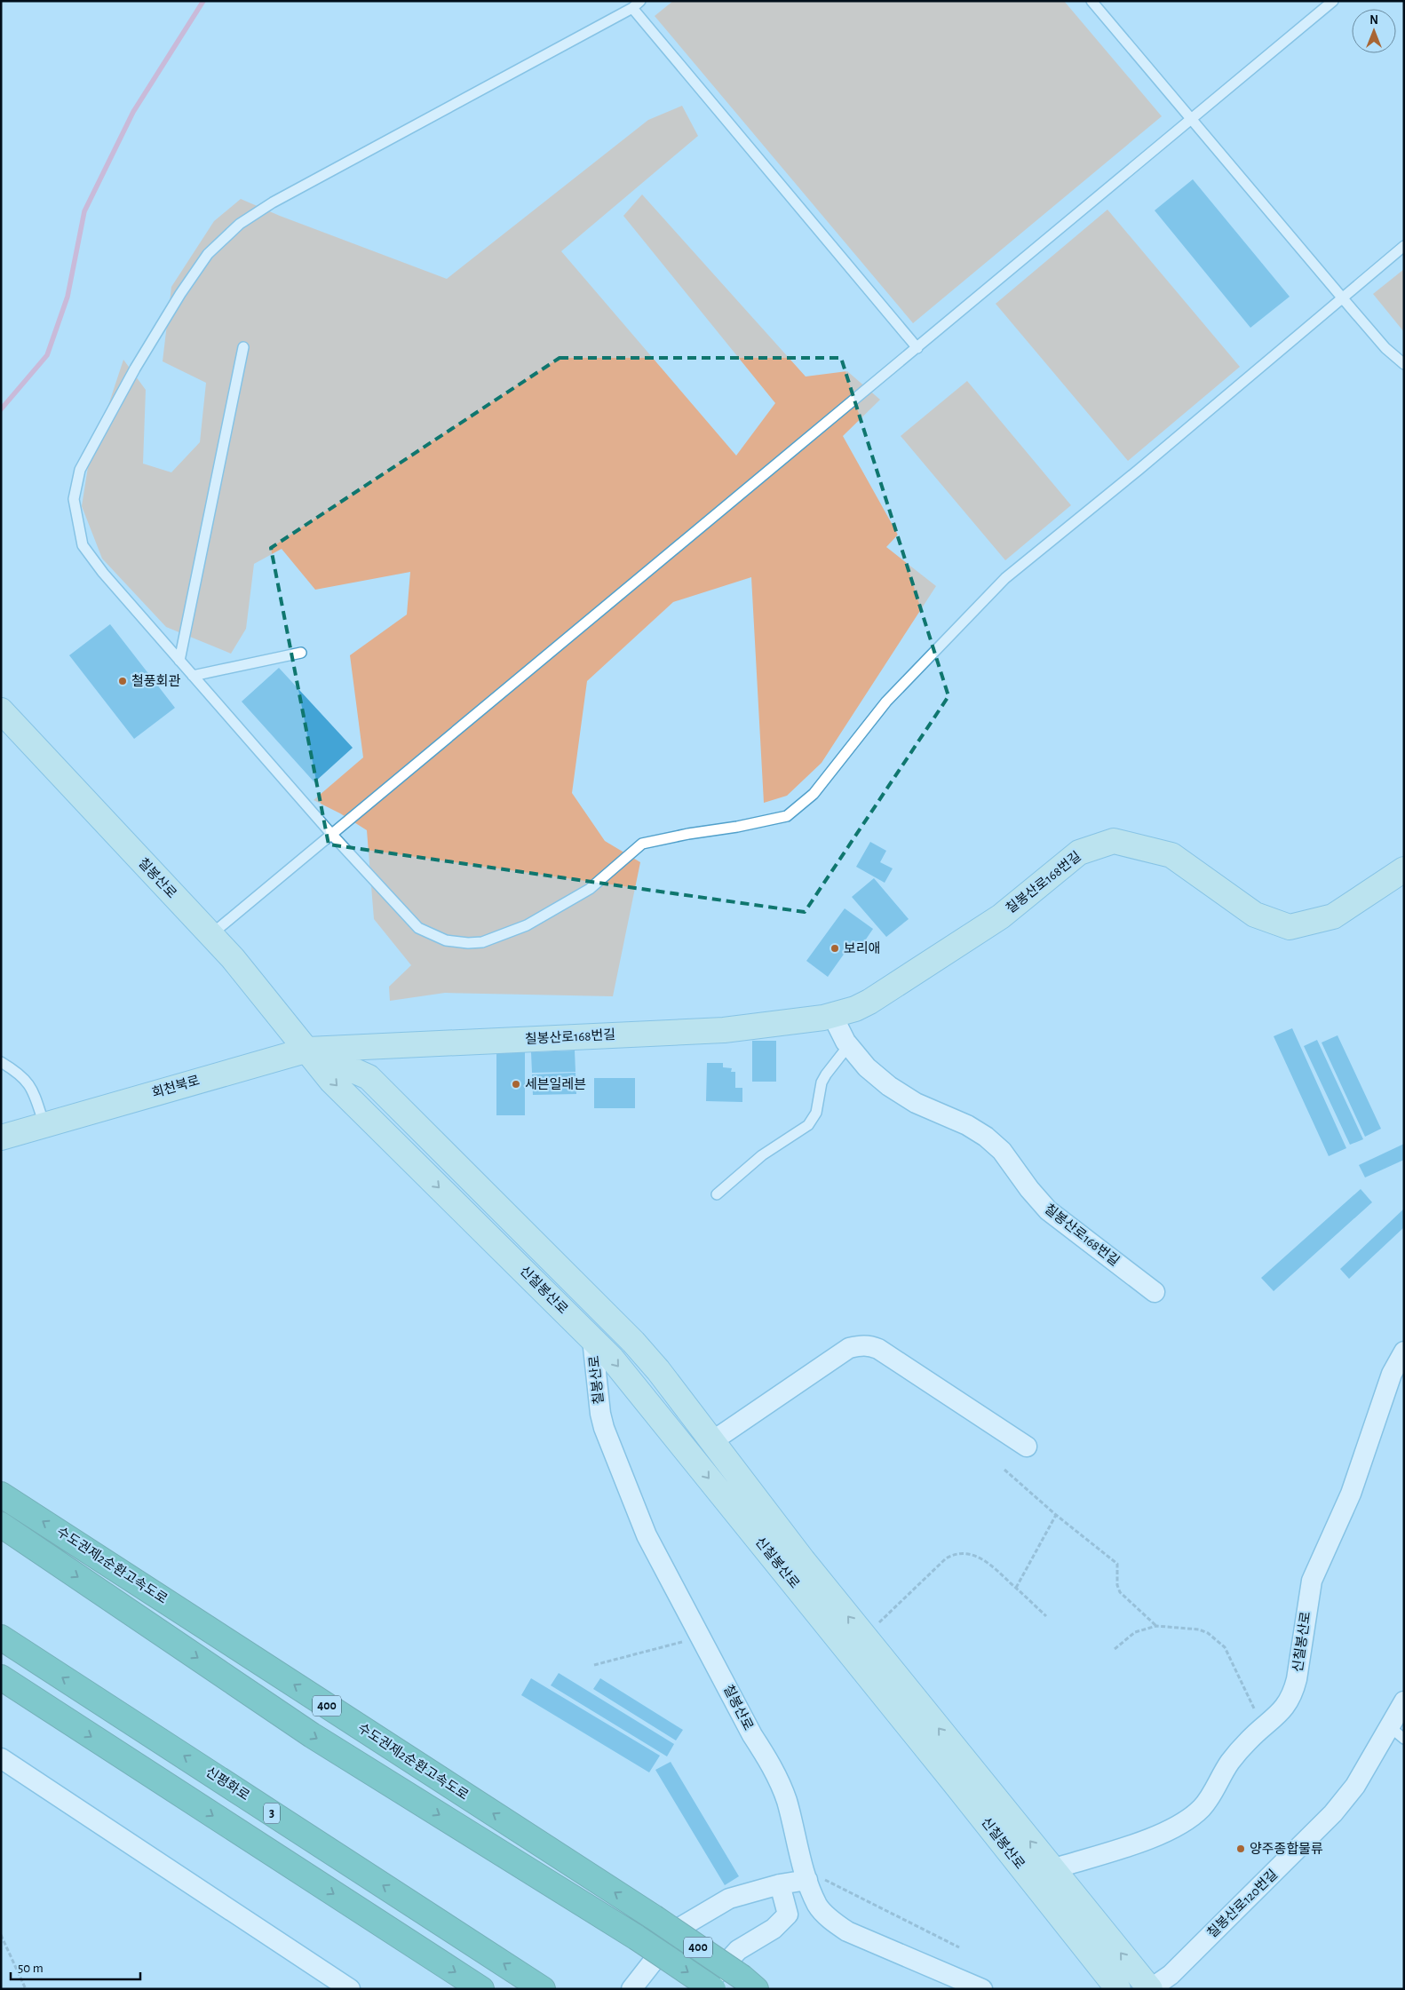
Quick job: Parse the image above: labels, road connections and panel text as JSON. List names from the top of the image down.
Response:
{
  "streets": {
    "highway": [
      "수도권제2순환고속도로",
      "400",
      "신평화로",
      "3"
    ],
    "street": [
      "칠봉산로",
      "칠봉산로168번길",
      "회천북로",
      "신칠봉산로",
      "칠봉산로120번길"
    ]
  },
  "crossings": [
    ["칠봉산로", "칠봉산로168번길"],
    ["칠봉산로", "회천북로"],
    ["칠봉산로", "신칠봉산로"],
    ["칠봉산로168번길", "회천북로"],
    ["칠봉산로168번길", "신칠봉산로"],
    ["회천북로", "신칠봉산로"],
    ["신칠봉산로", "칠봉산로120번길"]
  ],
  "places": [
    "철풍회관",
    "보리애",
    "세븐일레븐",
    "양주종합물류"
  ],
  "scale_bar": "50 m",
  "north": "top"
}
